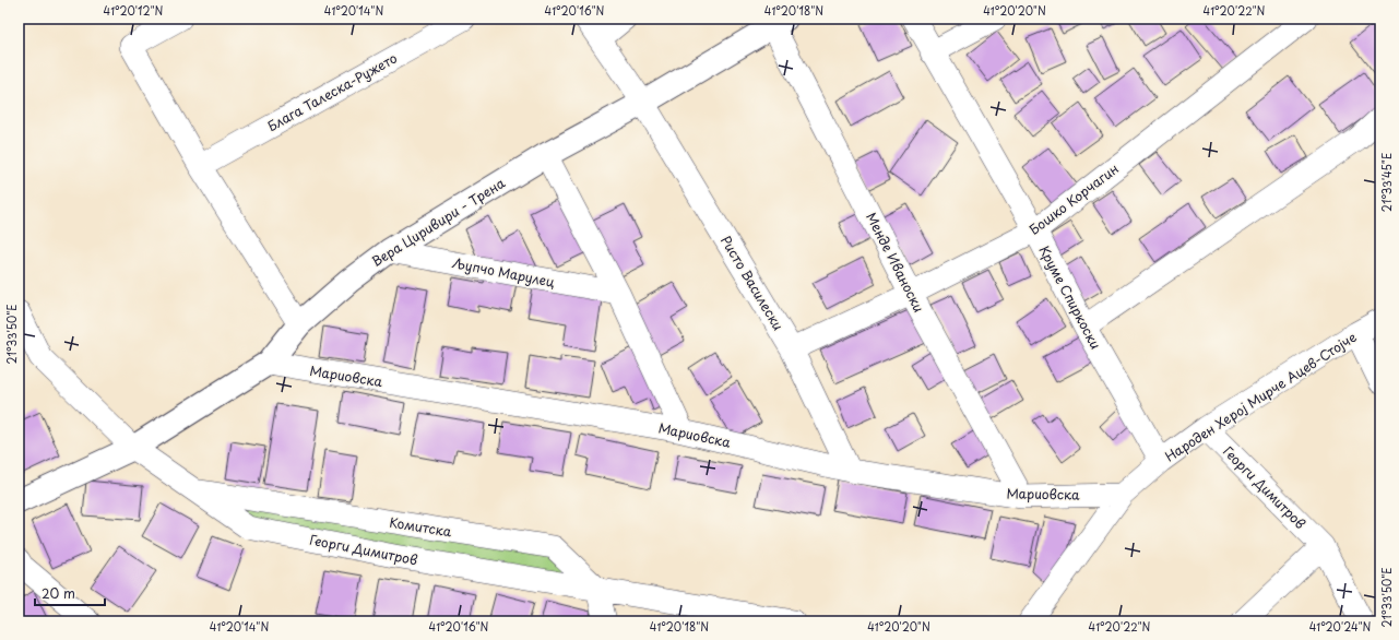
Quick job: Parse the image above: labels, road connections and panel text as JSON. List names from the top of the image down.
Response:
{
  "streets": {
    "street": [
      "Блага Талеска-Ружето",
      "Бошко Корчагин",
      "Вера Циривири - Трена",
      "Менде Иваноски",
      "Љупчо Марулец",
      "Ристо Василески",
      "Круме Спиркоски",
      "Мариовска",
      "Народен Херој Мирче Ацев-Стојче",
      "Георги Димитров",
      "Комитска"
    ]
  },
  "crossings": [
    ["Бошко Корчагин", "Менде Иваноски"],
    ["Бошко Корчагин", "Ристо Василески"],
    ["Бошко Корчагин", "Круме Спиркоски"],
    ["Вера Циривири - Трена", "Менде Иваноски"],
    ["Вера Циривири - Трена", "Љупчо Марулец"],
    ["Вера Циривири - Трена", "Ристо Василески"],
    ["Вера Циривири - Трена", "Мариовска"],
    ["Вера Циривири - Трена", "Георги Димитров"],
    ["Менде Иваноски", "Мариовска"],
    ["Ристо Василески", "Мариовска"],
    ["Круме Спиркоски", "Народен Херој Мирче Ацев-Стојче"],
    ["Мариовска", "Народен Херој Мирче Ацев-Стојче"],
    ["Народен Херој Мирче Ацев-Стојче", "Георги Димитров"],
    ["Георги Димитров", "Комитска"]
  ],
  "scale_bar": "20 m",
  "coordinates": [
    "41°20'12\"N",
    "41°20'14\"N",
    "41°20'16\"N",
    "41°20'18\"N",
    "41°20'20\"N",
    "41°20'22\"N",
    "21°33'45\"E",
    "21°33'50\"E",
    "41°20'24\"N"
  ]
}
